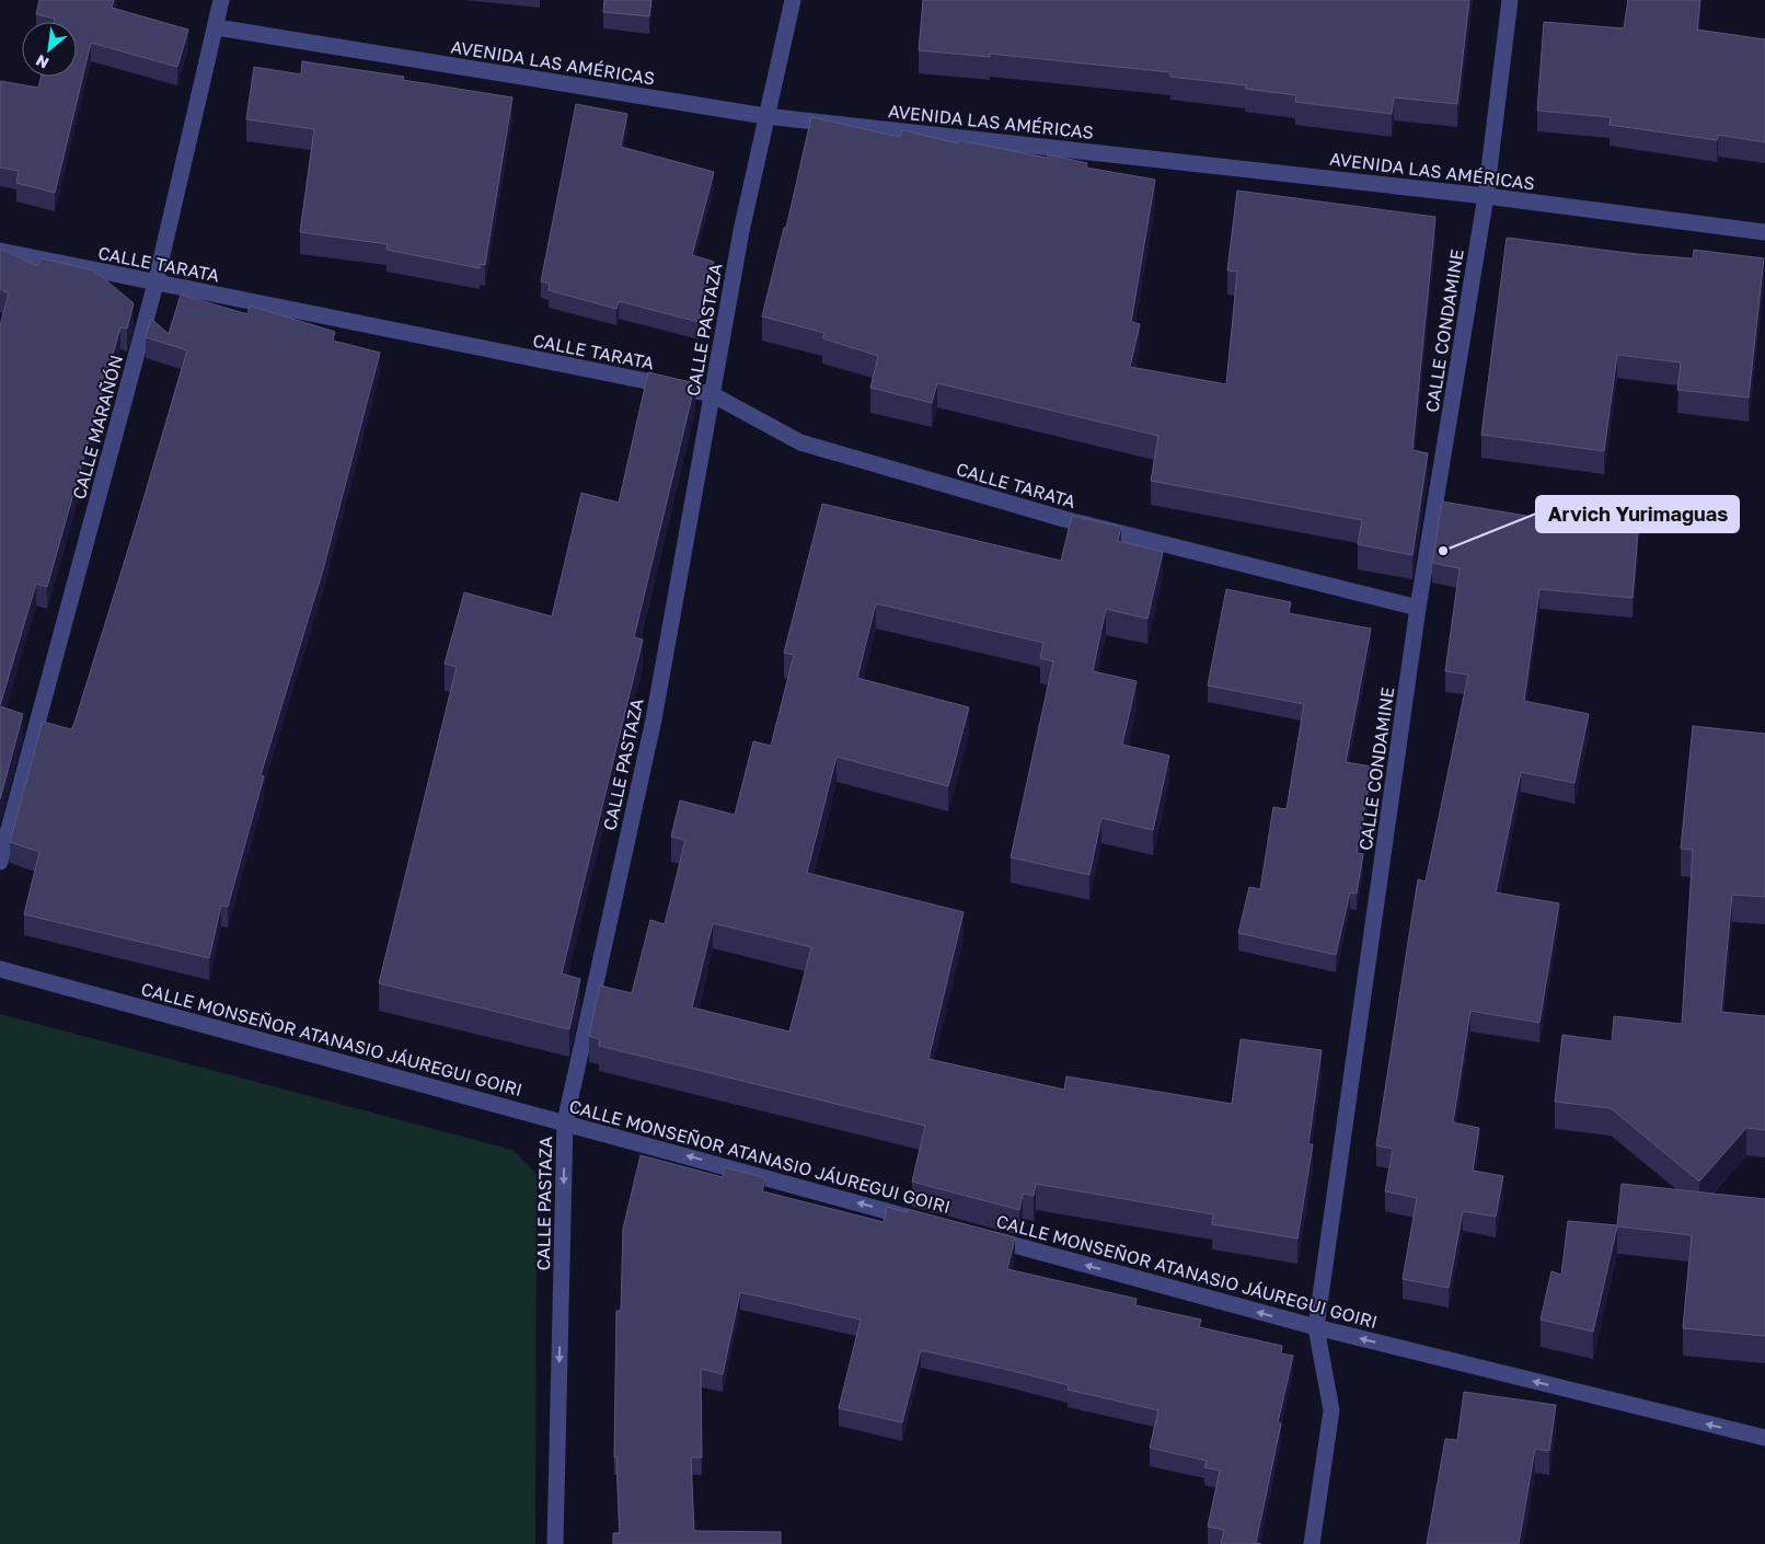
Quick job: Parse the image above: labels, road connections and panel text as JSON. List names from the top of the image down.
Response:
{
  "streets": {
    "street": [
      "AVENIDA LAS AMÉRICAS",
      "CALLE TARATA",
      "CALLE PASTAZA",
      "CALLE CONDAMINE",
      "CALLE MARAÑÓN",
      "CALLE MONSEÑOR ATANASIO JÁUREGUI GOIRI"
    ]
  },
  "crossings": [
    ["AVENIDA LAS AMÉRICAS", "CALLE PASTAZA"],
    ["AVENIDA LAS AMÉRICAS", "CALLE CONDAMINE"],
    ["AVENIDA LAS AMÉRICAS", "CALLE MARAÑÓN"],
    ["CALLE TARATA", "CALLE PASTAZA"],
    ["CALLE TARATA", "CALLE CONDAMINE"],
    ["CALLE TARATA", "CALLE MARAÑÓN"],
    ["CALLE PASTAZA", "CALLE MONSEÑOR ATANASIO JÁUREGUI GOIRI"],
    ["CALLE CONDAMINE", "CALLE MONSEÑOR ATANASIO JÁUREGUI GOIRI"]
  ],
  "one_way": ["CALLE MONSEÑOR ATANASIO JÁUREGUI GOIRI"],
  "places": ["Arvich Yurimaguas"],
  "north": "bottom left"
}
